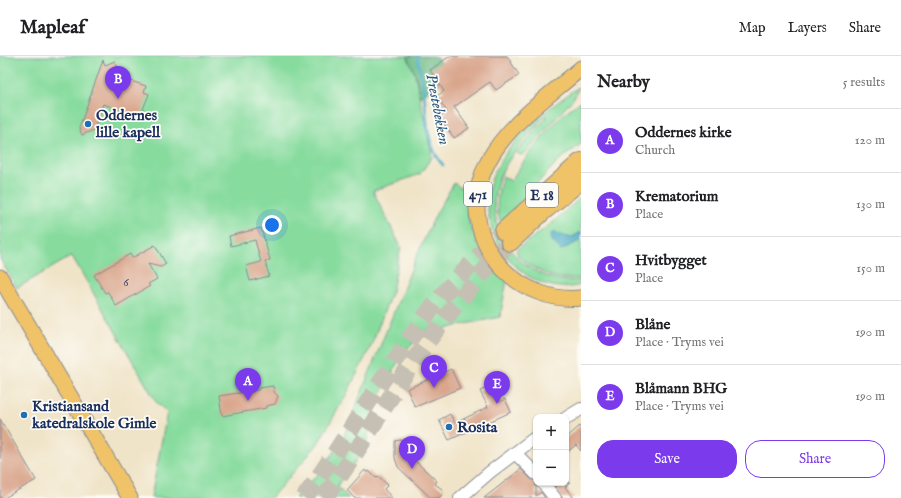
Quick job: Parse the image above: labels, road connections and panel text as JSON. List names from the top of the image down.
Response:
{
  "streets": {
    "highway": ["E 18"],
    "main road": ["471"]
  },
  "water": ["Prestebekken"],
  "places": ["Oddernes lille kapell", "Kristiansand katedralskole Gimle", "Rosita"],
  "house_numbers": ["6"],
  "page": {
    "header": "Mapleaf",
    "nav": ["Map", "Layers", "Share"],
    "heading": ["Nearby", "5 results"],
    "pins": [
      "B",
      "C",
      "A",
      "E",
      "D"
    ],
    "list": [
      {
        "mark": "A",
        "name": "Oddernes kirke",
        "note": "Church",
        "value": "120 m"
      },
      {
        "mark": "B",
        "name": "Krematorium",
        "note": "Place",
        "value": "130 m"
      },
      {
        "mark": "C",
        "name": "Hvitbygget",
        "note": "Place",
        "value": "150 m"
      },
      {
        "mark": "D",
        "name": "Blåne",
        "note": "Place · Tryms vei",
        "value": "190 m"
      },
      {
        "mark": "E",
        "name": "Blåmann BHG",
        "note": "Place · Tryms vei",
        "value": "190 m"
      }
    ],
    "map_buttons": ["+", "−"],
    "buttons": ["Save", "Share"]
  }
}
